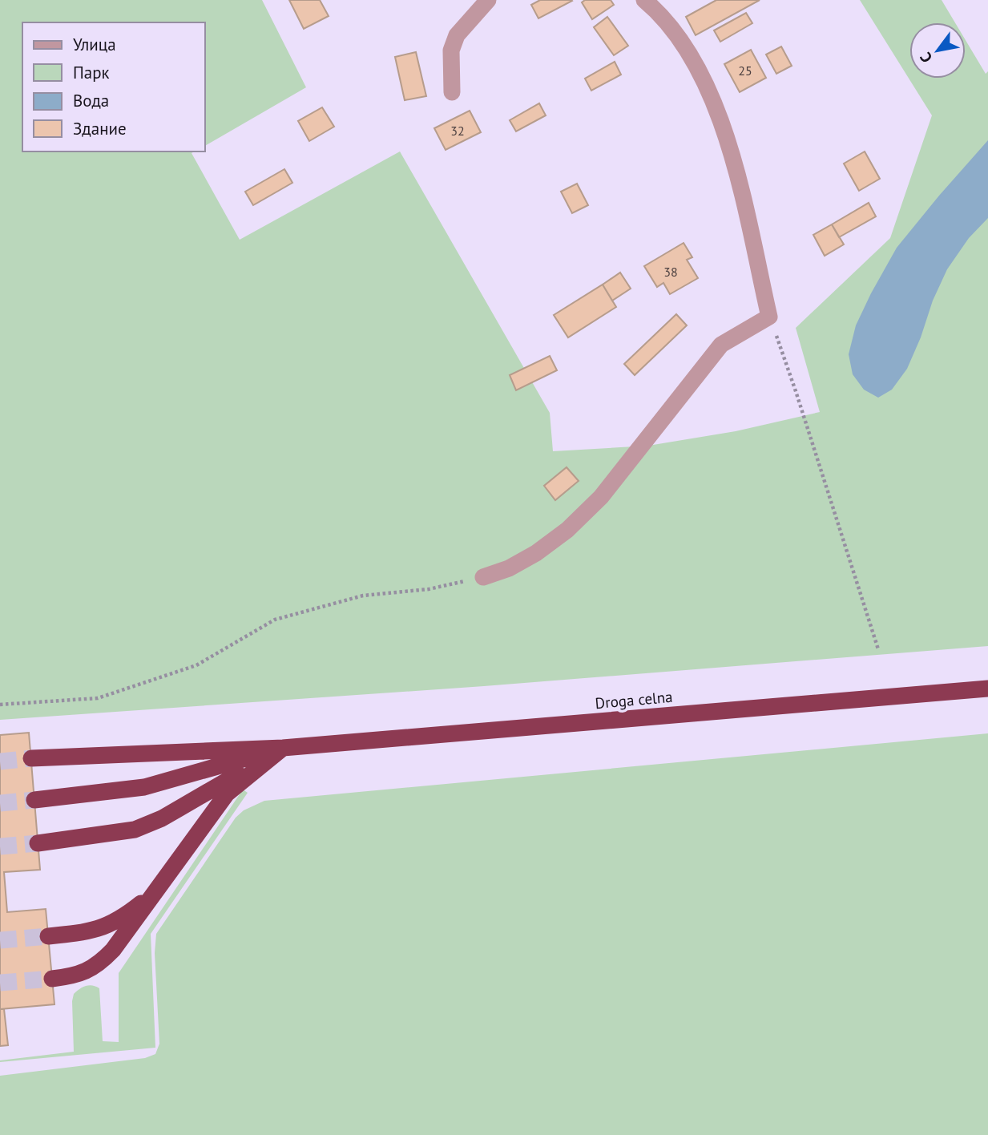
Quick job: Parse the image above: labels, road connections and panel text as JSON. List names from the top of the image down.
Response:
{
  "streets": {
    "highway": ["Droga celna"]
  },
  "house_numbers": ["25", "32", "38"],
  "legend": [
    "Улица",
    "Парк",
    "Вода",
    "Здание"
  ],
  "north": "bottom left"
}
